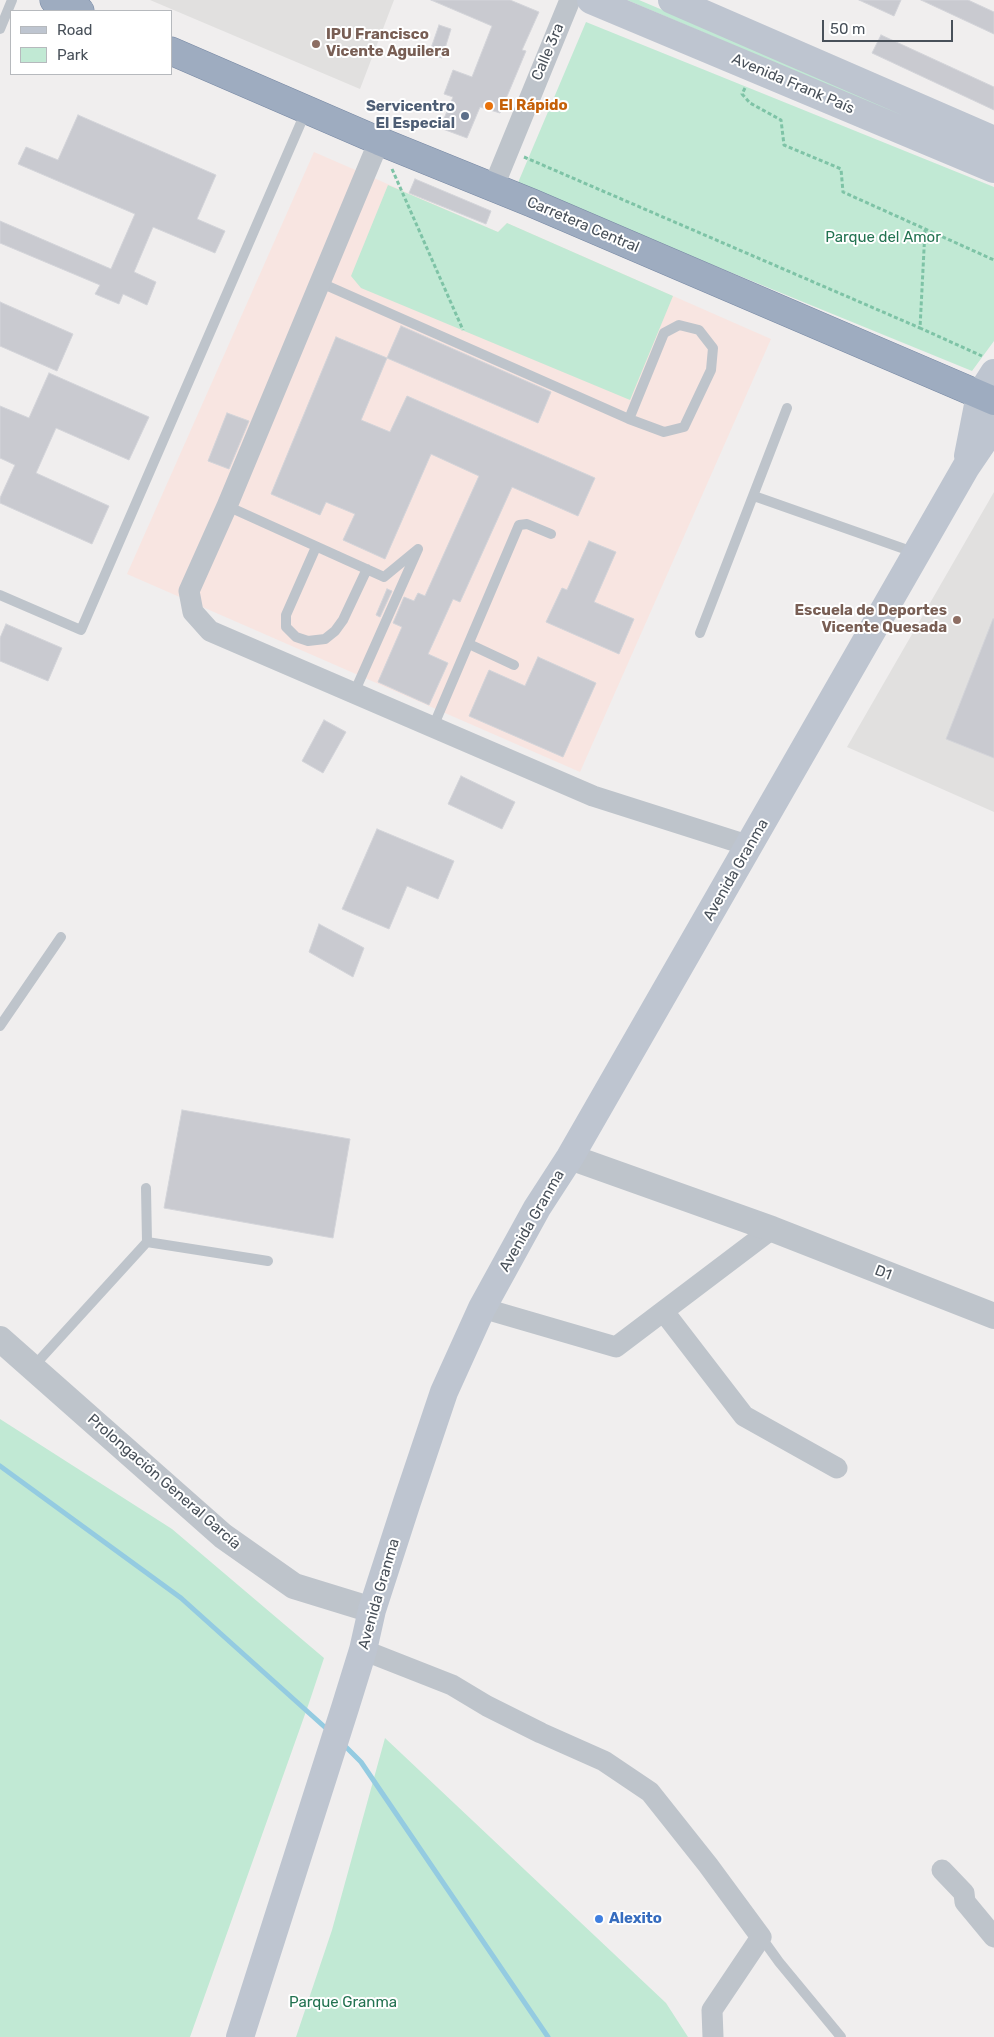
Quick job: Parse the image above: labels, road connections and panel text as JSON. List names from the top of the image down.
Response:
{
  "streets": {
    "highway": ["Carretera Central"],
    "main road": ["Avenida Frank País", "Avenida Granma"],
    "street": ["Calle 3ra", "D1", "Prolongación General García"]
  },
  "crossings": [
    ["Calle 3ra", "Carretera Central"],
    ["Carretera Central", "Avenida Granma"],
    ["Avenida Granma", "D1"],
    ["Avenida Granma", "Prolongación General García"]
  ],
  "parks": ["Parque del Amor", "Parque Granma"],
  "places": [
    "IPU Francisco Vicente Aguilera",
    "El Rápido",
    "Servicentro El Especial",
    "Escuela de Deportes Vicente Quesada",
    "Alexito"
  ],
  "legend": ["Road", "Park"],
  "scale_bar": "50 m"
}
